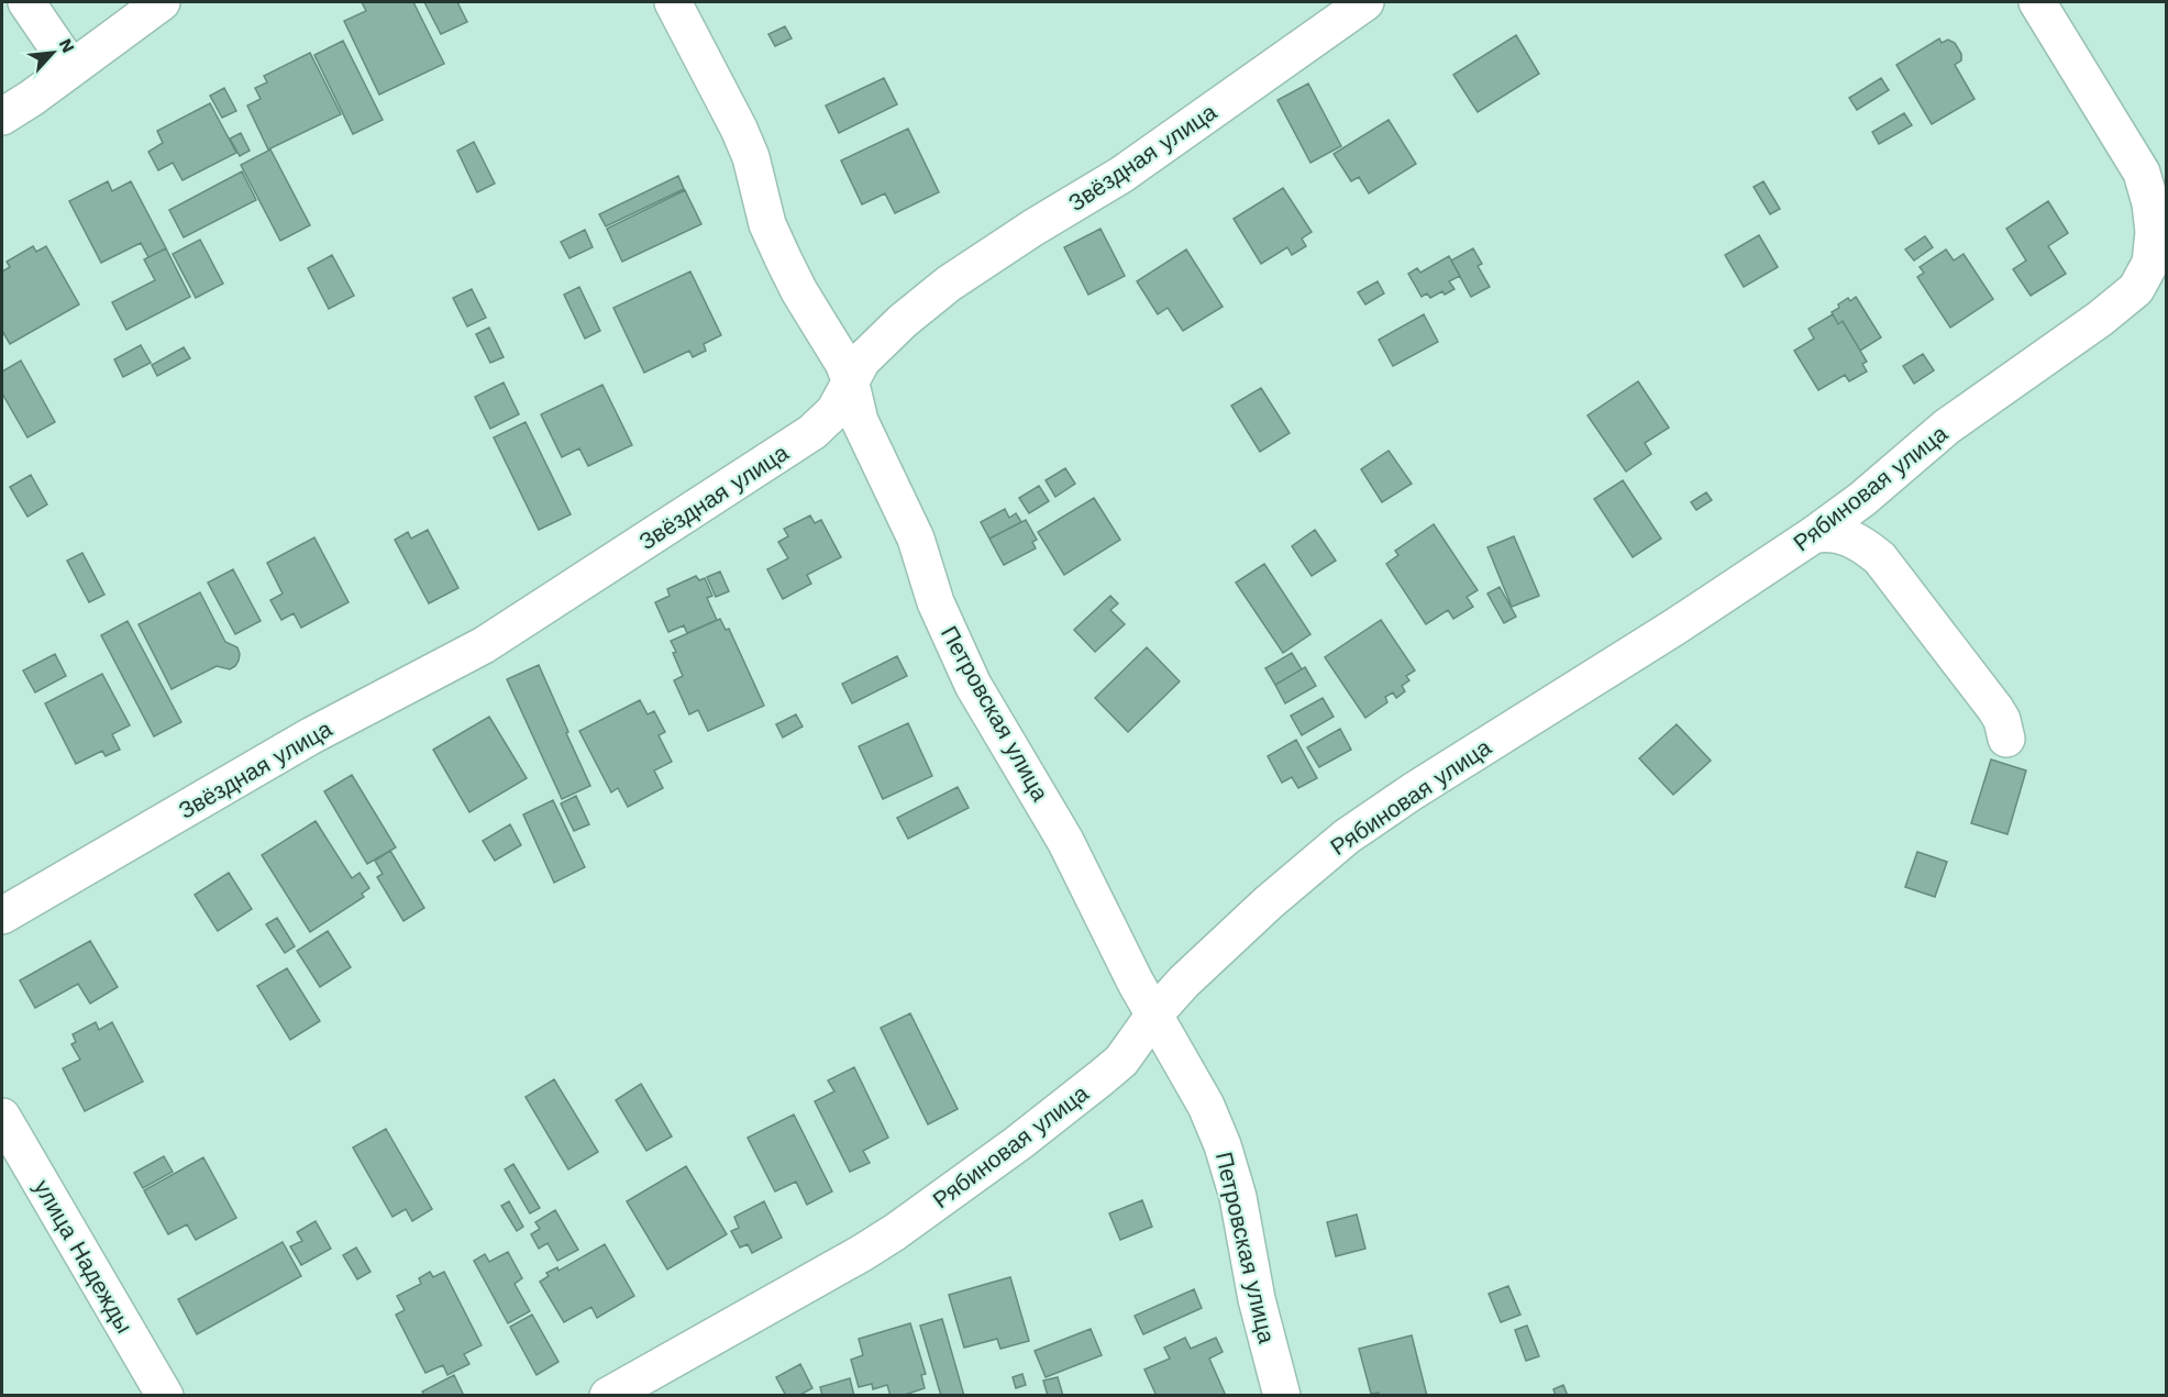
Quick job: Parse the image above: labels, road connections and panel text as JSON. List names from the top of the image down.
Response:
{
  "streets": {
    "street": [
      "Звёздная улица",
      "Рябиновая улица",
      "Петровская улица",
      "улица Надежды"
    ]
  },
  "crossings": [
    ["Звёздная улица", "Петровская улица"],
    ["Рябиновая улица", "Петровская улица"]
  ],
  "north": "top right"
}
